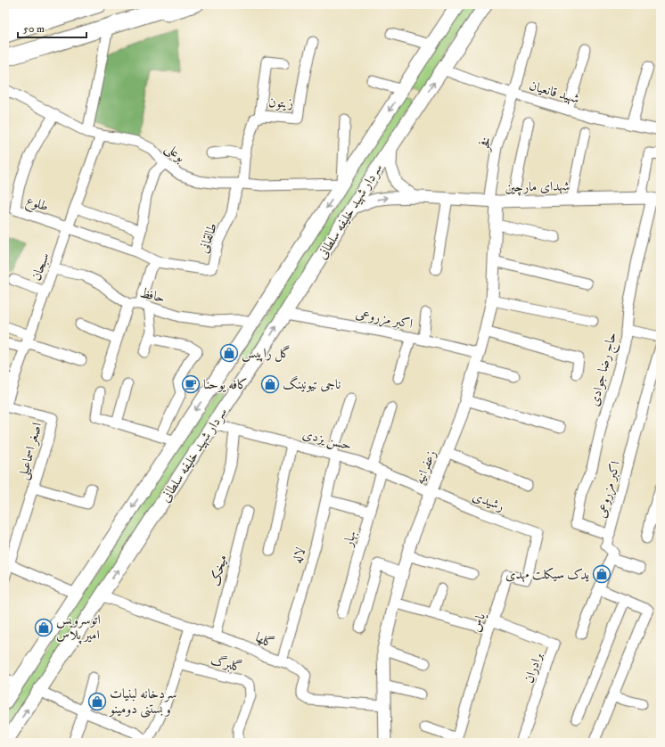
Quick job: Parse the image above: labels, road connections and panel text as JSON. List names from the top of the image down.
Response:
{
  "streets": {
    "main road": ["سردار شهید خلیفه سلطانی"],
    "street": [
      "شهید قانعیان",
      "زیتون",
      "فخر",
      "بوعلی",
      "شهدای مارچین",
      "طلوع",
      "طالقانی",
      "سبحان",
      "حافظ",
      "اکبر مزروعی",
      "حاج رضا جوادی",
      "حسن یزدی",
      "اصغر اسماعیلی",
      "زعفرانیه",
      "رشیدی",
      "بهار",
      "لاله",
      "میخک",
      "یاس",
      "گلها",
      "گلبرگ",
      "برادران"
    ]
  },
  "crossings": [
    ["شهید قانعیان", "فخر"],
    ["شهید قانعیان", "سردار شهید خلیفه سلطانی"],
    ["زیتون", "بوعلی"],
    ["زیتون", "طالقانی"],
    ["فخر", "شهدای مارچین"],
    ["فخر", "زعفرانیه"],
    ["بوعلی", "طلوع"],
    ["بوعلی", "سردار شهید خلیفه سلطانی"],
    ["بوعلی", "طالقانی"],
    ["بوعلی", "سبحان"],
    ["شهدای مارچین", "سردار شهید خلیفه سلطانی"],
    ["شهدای مارچین", "حاج رضا جوادی"],
    ["شهدای مارچین", "زعفرانیه"],
    ["طلوع", "طالقانی"],
    ["طلوع", "سبحان"],
    ["سردار شهید خلیفه سلطانی", "حافظ"],
    ["سردار شهید خلیفه سلطانی", "اکبر مزروعی"],
    ["سردار شهید خلیفه سلطانی", "حسن یزدی"],
    ["سردار شهید خلیفه سلطانی", "گلها"],
    ["طالقانی", "سبحان"],
    ["سبحان", "حافظ"],
    ["سبحان", "اصغر اسماعیلی"],
    ["اکبر مزروعی", "حاج رضا جوادی"],
    ["اکبر مزروعی", "زعفرانیه"],
    ["حسن یزدی", "زعفرانیه"],
    ["حسن یزدی", "رشیدی"],
    ["حسن یزدی", "بهار"],
    ["حسن یزدی", "لاله"],
    ["زعفرانیه", "رشیدی"],
    ["زعفرانیه", "گلها"],
    ["رشیدی", "یاس"],
    ["لاله", "گلها"],
    ["میخک", "گلها"],
    ["یاس", "برادران"]
  ],
  "places": {
    "shop": [
      "گل راپیس",
      "ناجی‌ تیونینگ",
      "یدک سیکلت مهدی",
      "اتوسرويس امير پلاس",
      "سردخانه لبنیات و بستنی دومینو"
    ],
    "cafe": ["کافه یوحنا"]
  },
  "scale_bar": "50 m"
}
